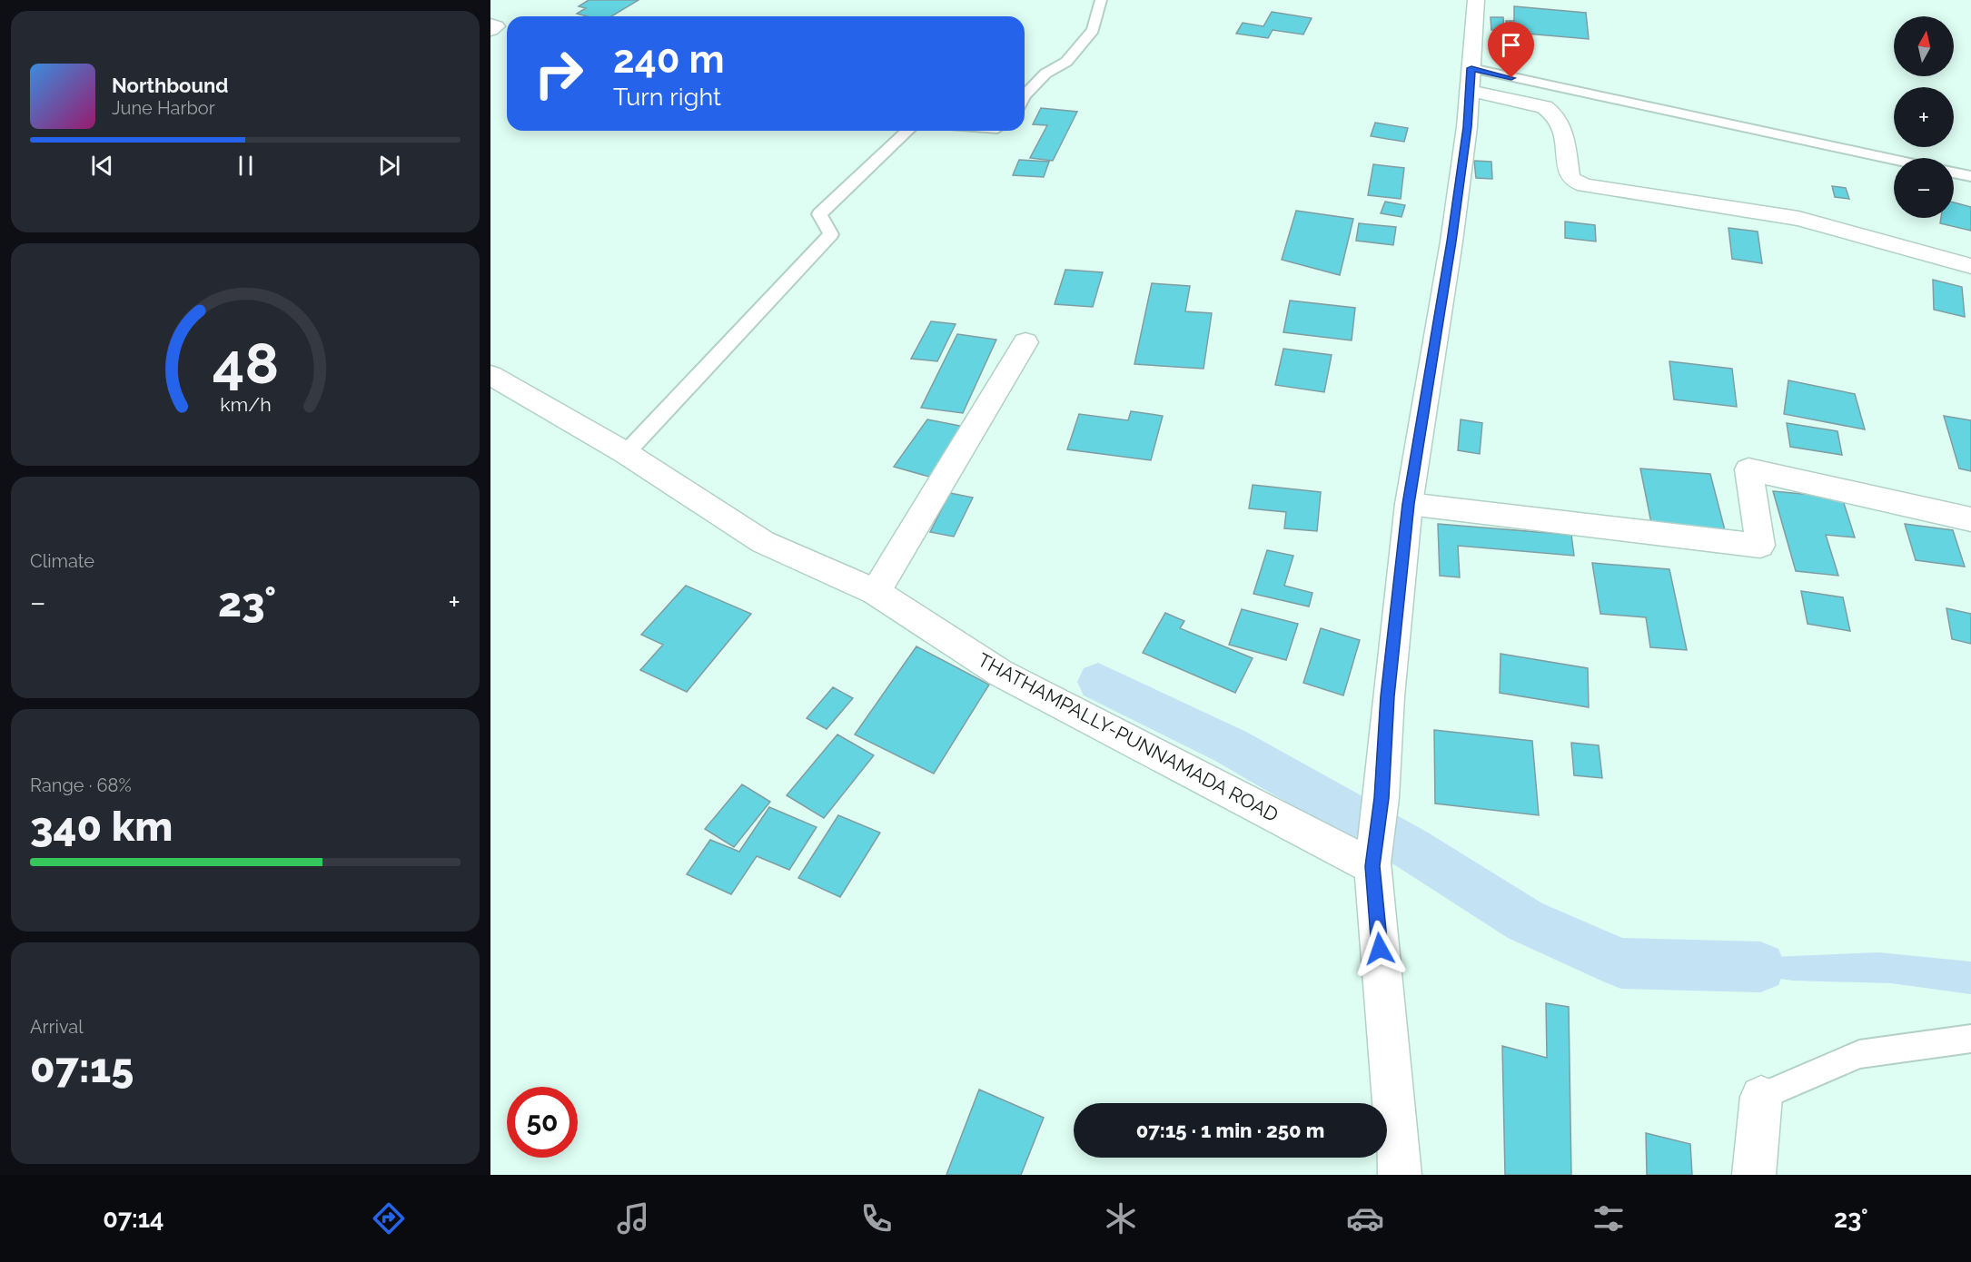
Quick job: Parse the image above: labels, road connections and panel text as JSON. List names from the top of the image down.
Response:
{
  "streets": {
    "main road": ["THATHAMPALLY-PUNNAMADA ROAD"]
  },
  "north": "top",
  "page": {
    "map_buttons": ["+", "−"],
    "turn": ["240 m", "Turn right"],
    "song": ["Northbound", "June Harbor"],
    "tile": [
      "Climate",
      ["Range · 68%", "340 km"],
      ["Arrival", "07:15"]
    ],
    "heat": ["−", "23°", "+"],
    "limit": "50",
    "trip": "07:15 · 1 min · 250 m",
    "tabs": ["07:14", "23°"],
    "gauge": ["48", "km/h"]
  }
}
